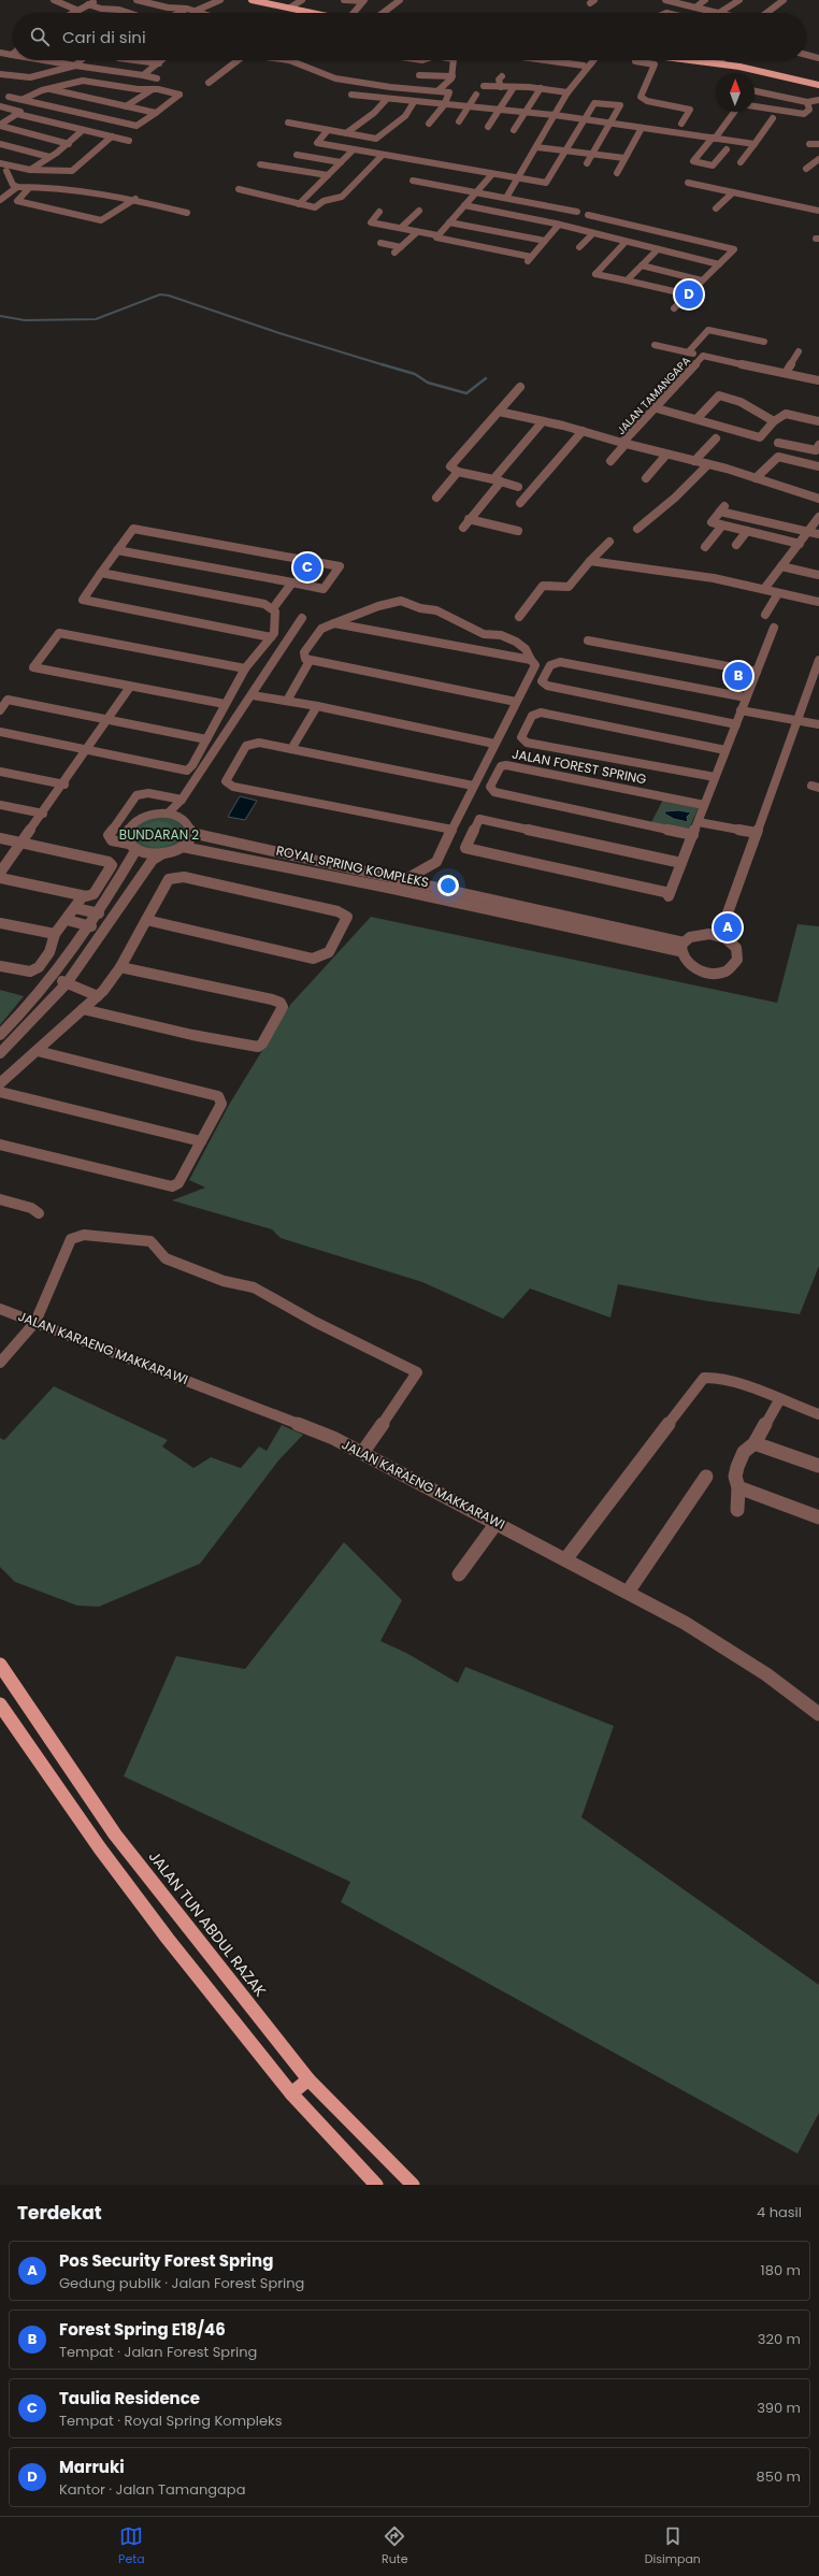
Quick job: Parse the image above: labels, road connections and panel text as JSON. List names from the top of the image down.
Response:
{
  "streets": {
    "main road": ["JALAN TUN ABDUL RAZAK"],
    "street": [
      "JALAN TAMANGAPA",
      "JALAN FOREST SPRING",
      "ROYAL SPRING KOMPLEKS",
      "JALAN KARAENG MAKKARAWI"
    ]
  },
  "parks": ["BUNDARAN 2"],
  "north": "top",
  "page": {
    "search": "Cari di sini",
    "pins": [
      "D",
      "C",
      "B",
      "A"
    ],
    "heading": ["Terdekat", "4 hasil"],
    "list": [
      {
        "mark": "A",
        "name": "Pos Security Forest Spring",
        "note": "Gedung publik · Jalan Forest Spring",
        "value": "180 m"
      },
      {
        "mark": "B",
        "name": "Forest Spring E18/46",
        "note": "Tempat · Jalan Forest Spring",
        "value": "320 m"
      },
      {
        "mark": "C",
        "name": "Taulia Residence",
        "note": "Tempat · Royal Spring Kompleks",
        "value": "390 m"
      },
      {
        "mark": "D",
        "name": "Marruki",
        "note": "Kantor · Jalan Tamangapa",
        "value": "850 m"
      }
    ],
    "nav": ["Peta", "Rute", "Disimpan"]
  }
}
